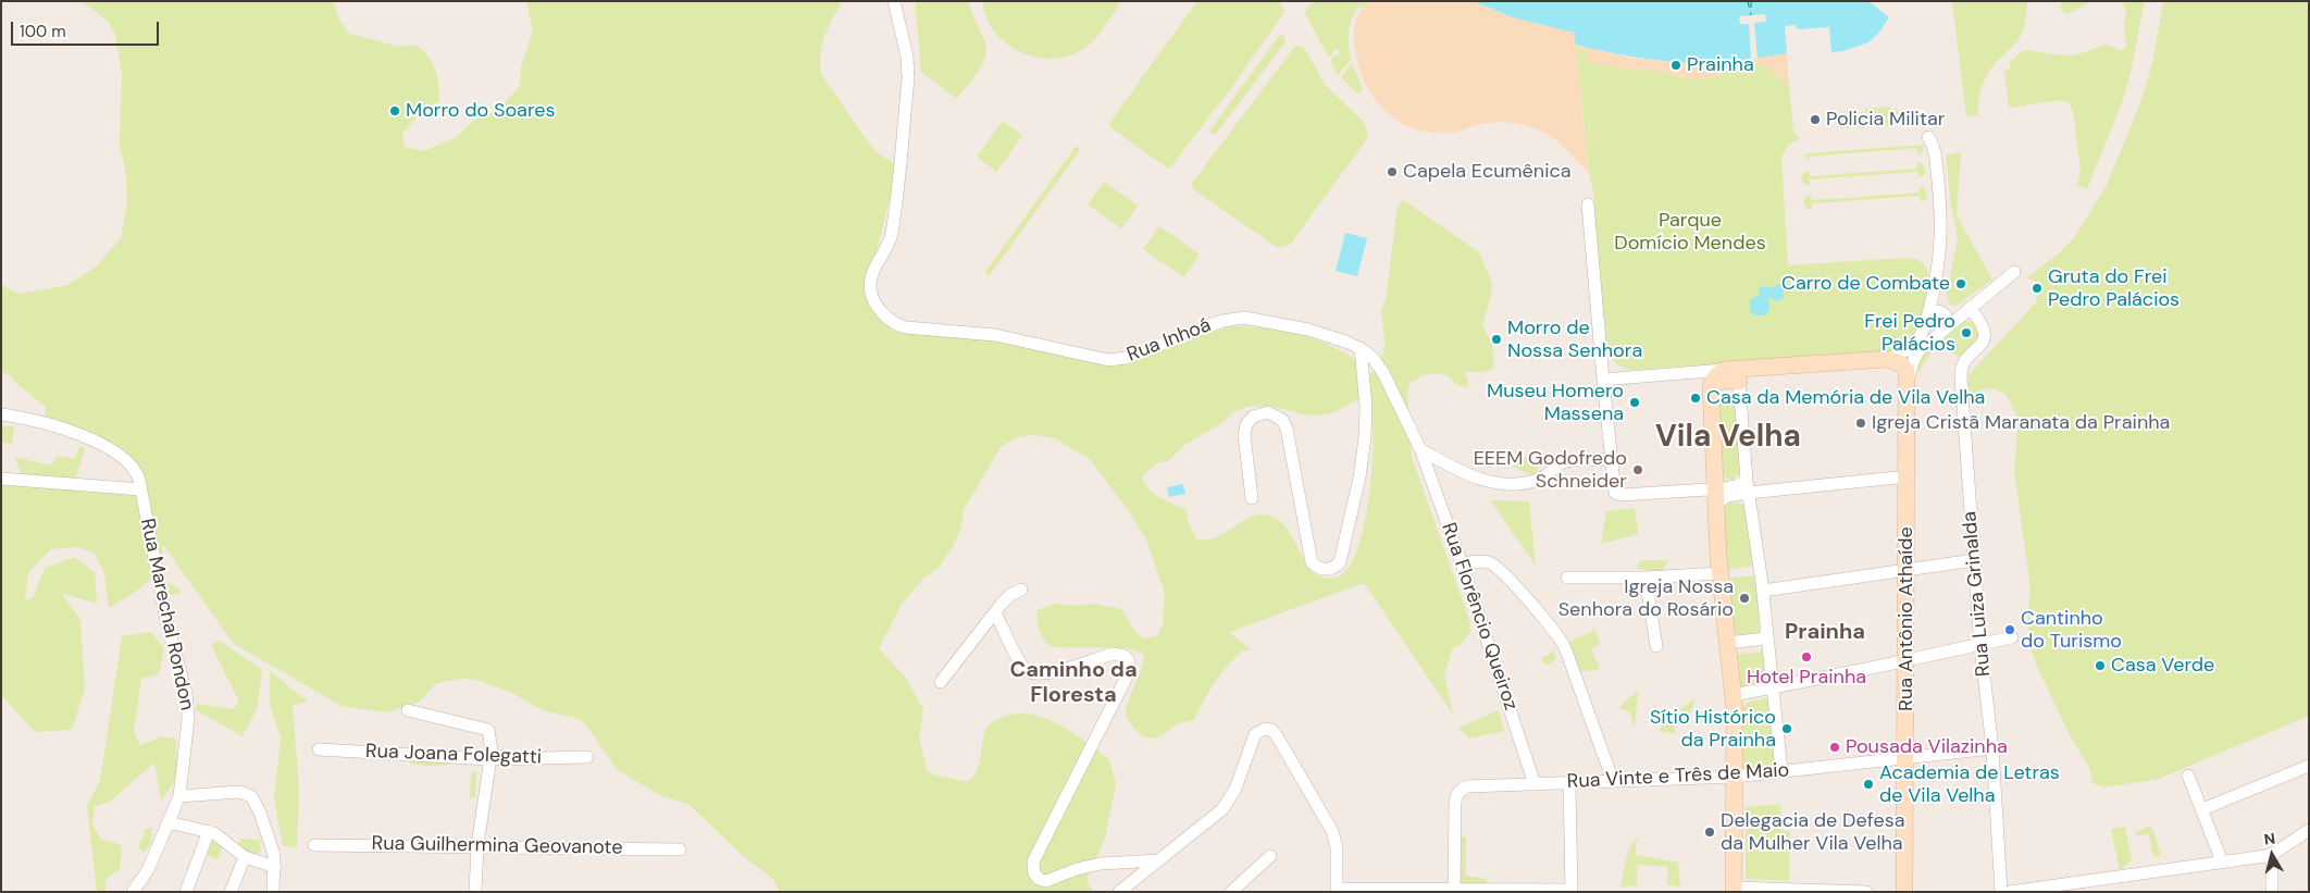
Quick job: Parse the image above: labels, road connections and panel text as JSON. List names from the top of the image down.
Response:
{
  "streets": {
    "main road": ["Rua Antônio Athaíde"],
    "street": [
      "Rua Inhoá",
      "Rua Luiza Grinalda",
      "Rua Marechal Rondon",
      "Rua Florêncio Queiroz",
      "Rua Joana Folegatti",
      "Rua Vinte e Três de Maio",
      "Rua Guilhermina Geovanote"
    ]
  },
  "crossings": [
    ["Rua Inhoá", "Rua Florêncio Queiroz"],
    ["Rua Luiza Grinalda", "Rua Vinte e Três de Maio"],
    ["Rua Florêncio Queiroz", "Rua Vinte e Três de Maio"],
    ["Rua Antônio Athaíde", "Rua Vinte e Três de Maio"]
  ],
  "districts": ["Vila Velha", "Prainha", "Caminho da Floresta"],
  "parks": ["Parque Domício Mendes"],
  "places": [
    "Prainha",
    "Morro do Soares",
    "Policia Militar",
    "Capela Ecumênica",
    "Carro de Combate",
    "Gruta do Frei Pedro Palácios",
    "Frei Pedro Palácios",
    "Morro de Nossa Senhora",
    "Casa da Memória de Vila Velha",
    "Museu Homero Massena",
    "Igreja Cristã Maranata da Prainha",
    "EEEM Godofredo Schneider",
    "Igreja Nossa Senhora do Rosário",
    "Cantinho do Turismo",
    "Hotel Prainha",
    "Casa Verde",
    "Sítio Histórico da Prainha",
    "Pousada Vilazinha",
    "Academia de Letras de Vila Velha",
    "Delegacia de Defesa da Mulher Vila Velha"
  ],
  "scale_bar": "100 m",
  "north": "top"
}
